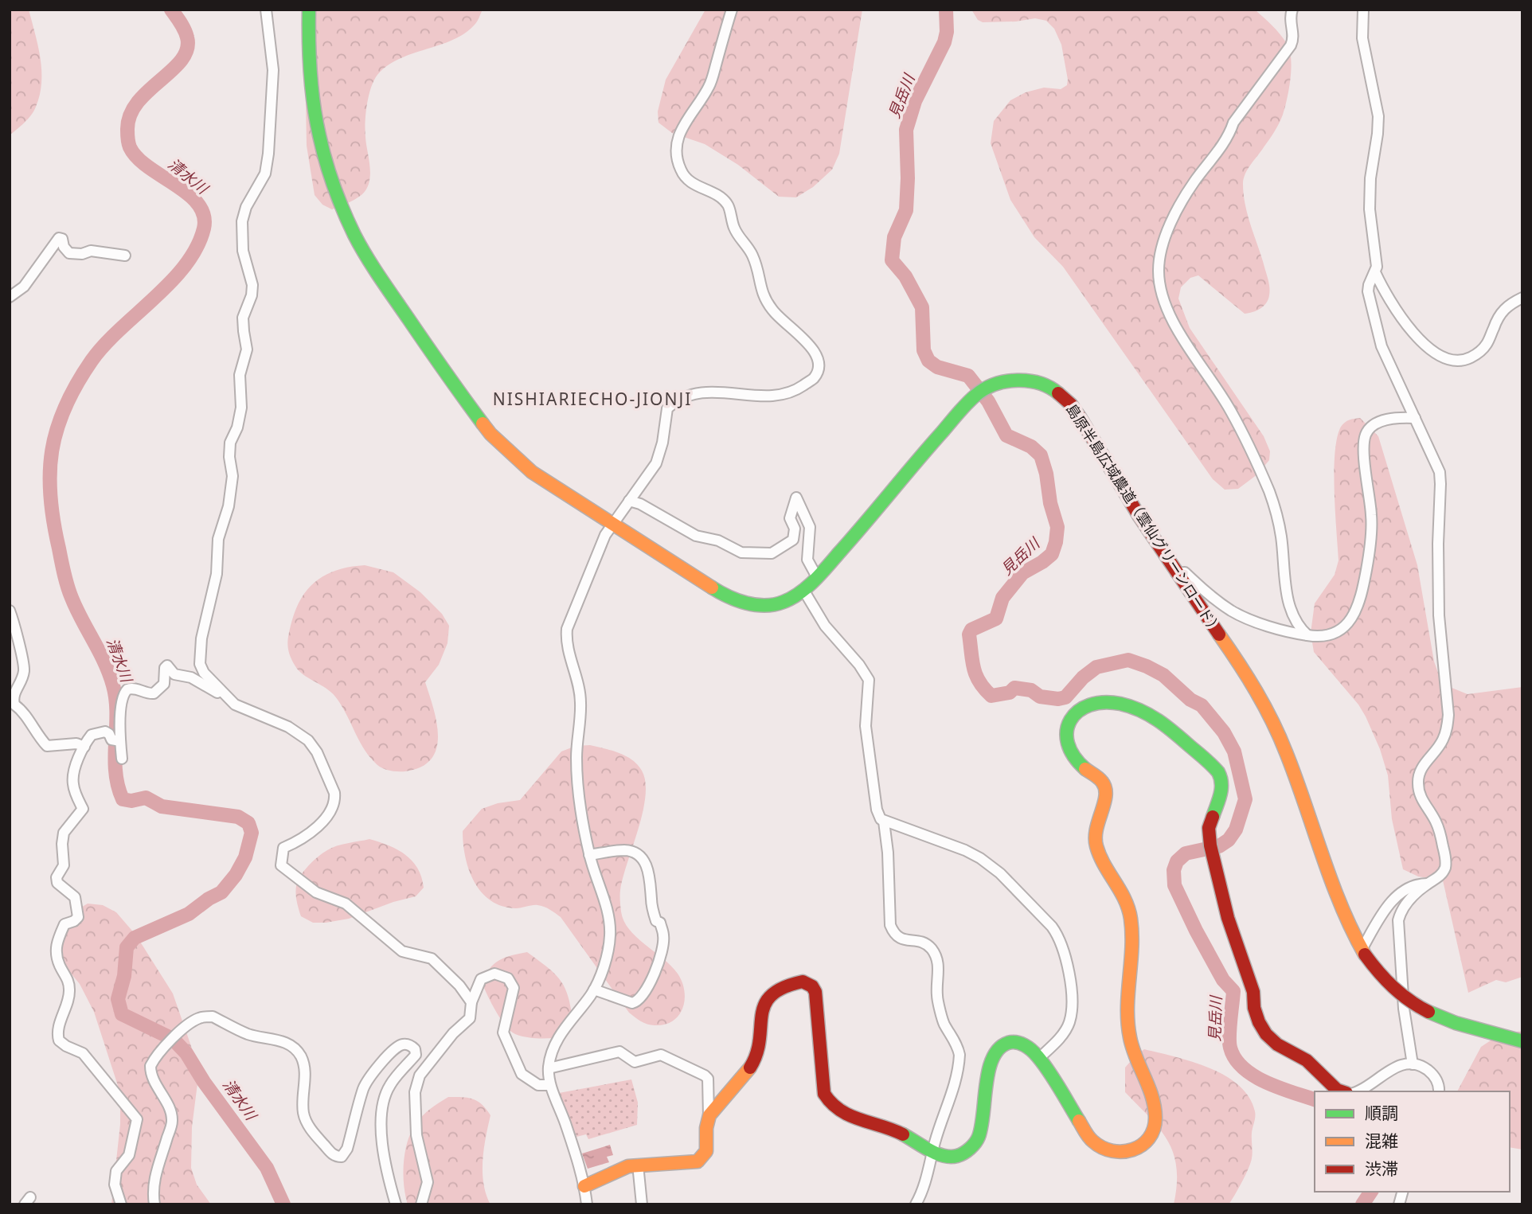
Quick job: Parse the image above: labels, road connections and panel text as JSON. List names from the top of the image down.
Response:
{
  "streets": {
    "street": ["島原半島広域農道（雲仙グリーンロード）"]
  },
  "districts": ["NISHIARIECHO-JIONJI"],
  "water": ["見岳川", "清水川"],
  "legend": ["順調", "混雑", "渋滞"]
}
